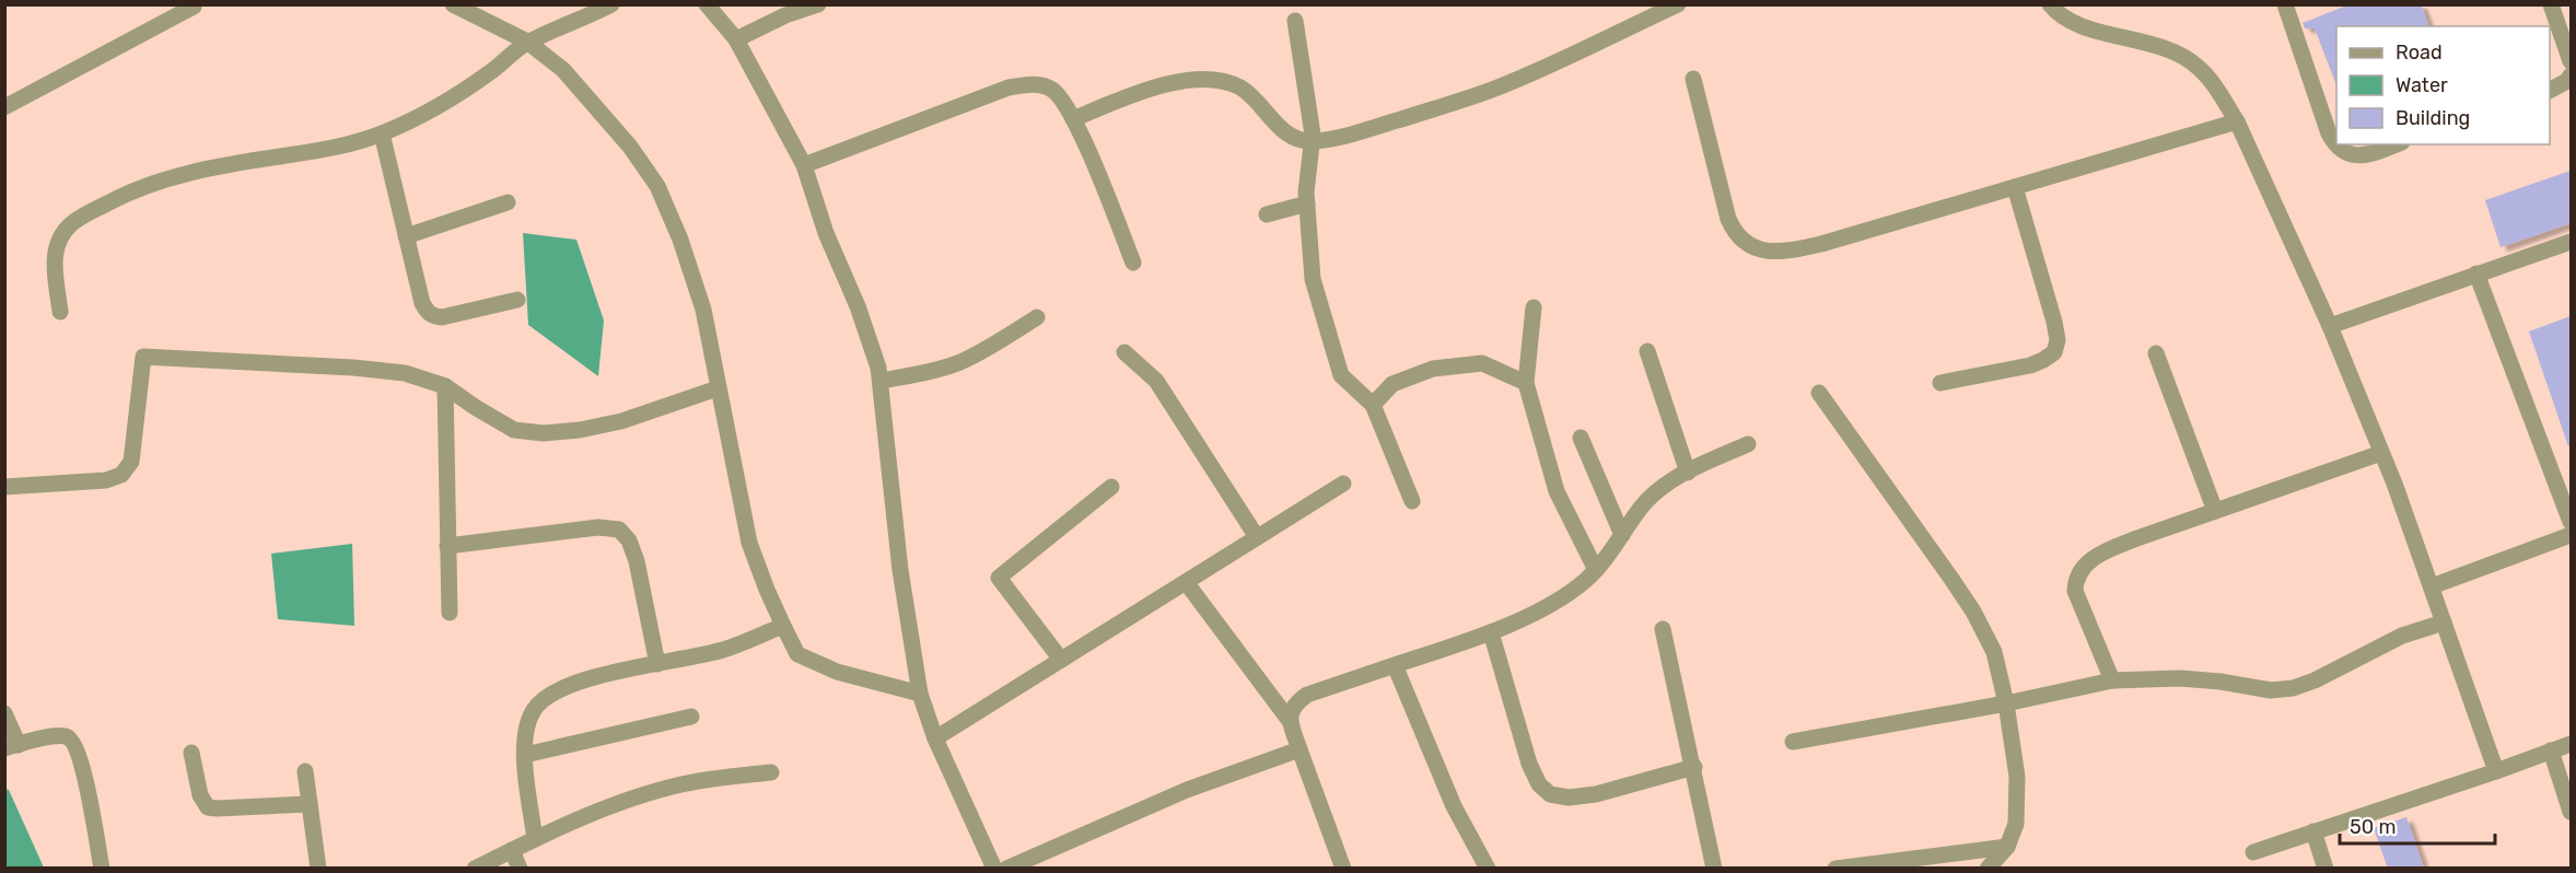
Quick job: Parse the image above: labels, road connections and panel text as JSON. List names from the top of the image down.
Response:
{
  "legend": ["Road", "Water", "Building"],
  "scale_bar": "50 m"
}
